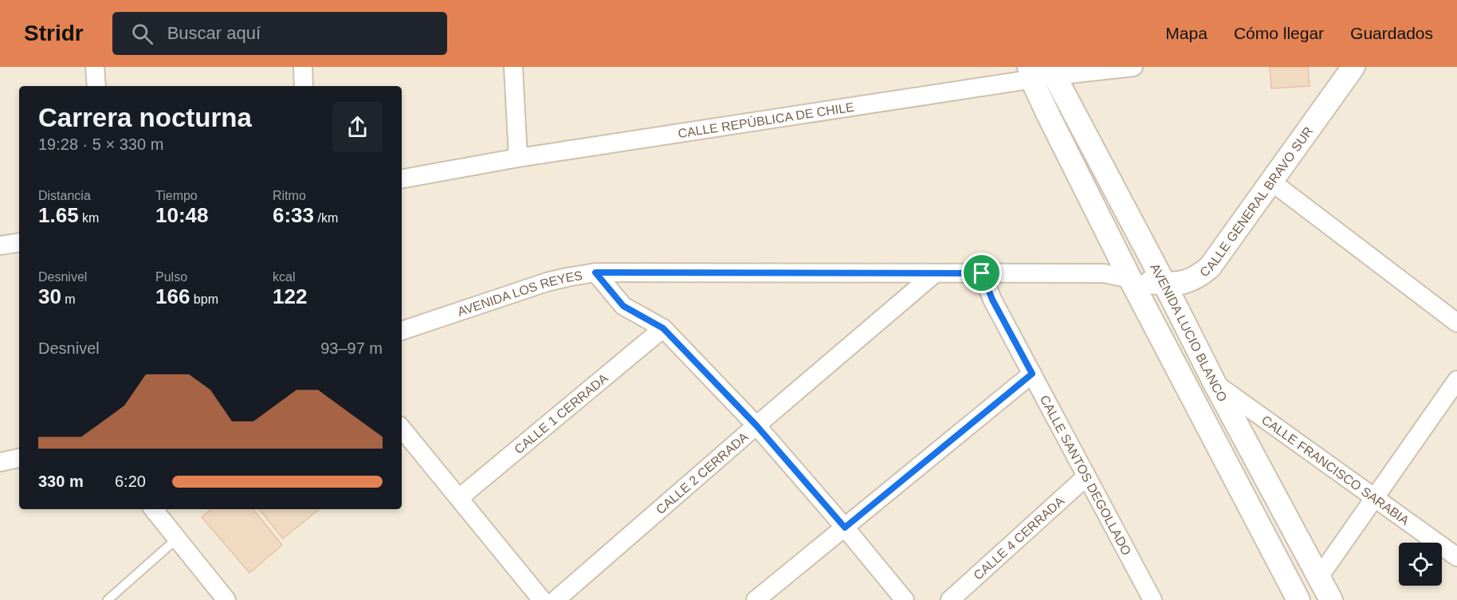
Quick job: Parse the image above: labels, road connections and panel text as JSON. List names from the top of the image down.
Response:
{
  "streets": {
    "street": [
      "CALLE REPÚBLICA DE CHILE",
      "CALLE GENERAL BRAVO SUR",
      "AVENIDA LOS REYES",
      "AVENIDA LUCIO BLANCO",
      "CALLE 1 CERRADA",
      "CALLE FRANCISCO SARABIA",
      "CALLE 2 CERRADA",
      "CALLE SANTOS DEGOLLADO",
      "CALLE 4 CERRADA"
    ]
  },
  "crossings": [
    ["CALLE REPÚBLICA DE CHILE", "AVENIDA LUCIO BLANCO"],
    ["CALLE GENERAL BRAVO SUR", "AVENIDA LOS REYES"],
    ["CALLE GENERAL BRAVO SUR", "AVENIDA LUCIO BLANCO"],
    ["AVENIDA LOS REYES", "AVENIDA LUCIO BLANCO"],
    ["AVENIDA LOS REYES", "CALLE 2 CERRADA"],
    ["AVENIDA LOS REYES", "CALLE SANTOS DEGOLLADO"],
    ["AVENIDA LUCIO BLANCO", "CALLE FRANCISCO SARABIA"],
    ["CALLE SANTOS DEGOLLADO", "CALLE 4 CERRADA"]
  ],
  "page": {
    "header": "Stridr",
    "search": "Buscar aquí",
    "nav": ["Mapa", "Cómo llegar", "Guardados"],
    "heading": ["Carrera nocturna", "19:28 · 5 × 330 m"],
    "stats": [
      ["Distancia", "1.65 km"],
      ["Tiempo", "10:48"],
      ["Ritmo", "6:33 /km"],
      ["Desnivel", "30 m"],
      ["Pulso", "166 bpm"],
      ["kcal", "122"]
    ],
    "chart": ["Desnivel", "93–97 m"],
    "list": [
      {
        "name": "330 m",
        "note": "6:20"
      }
    ]
  }
}
